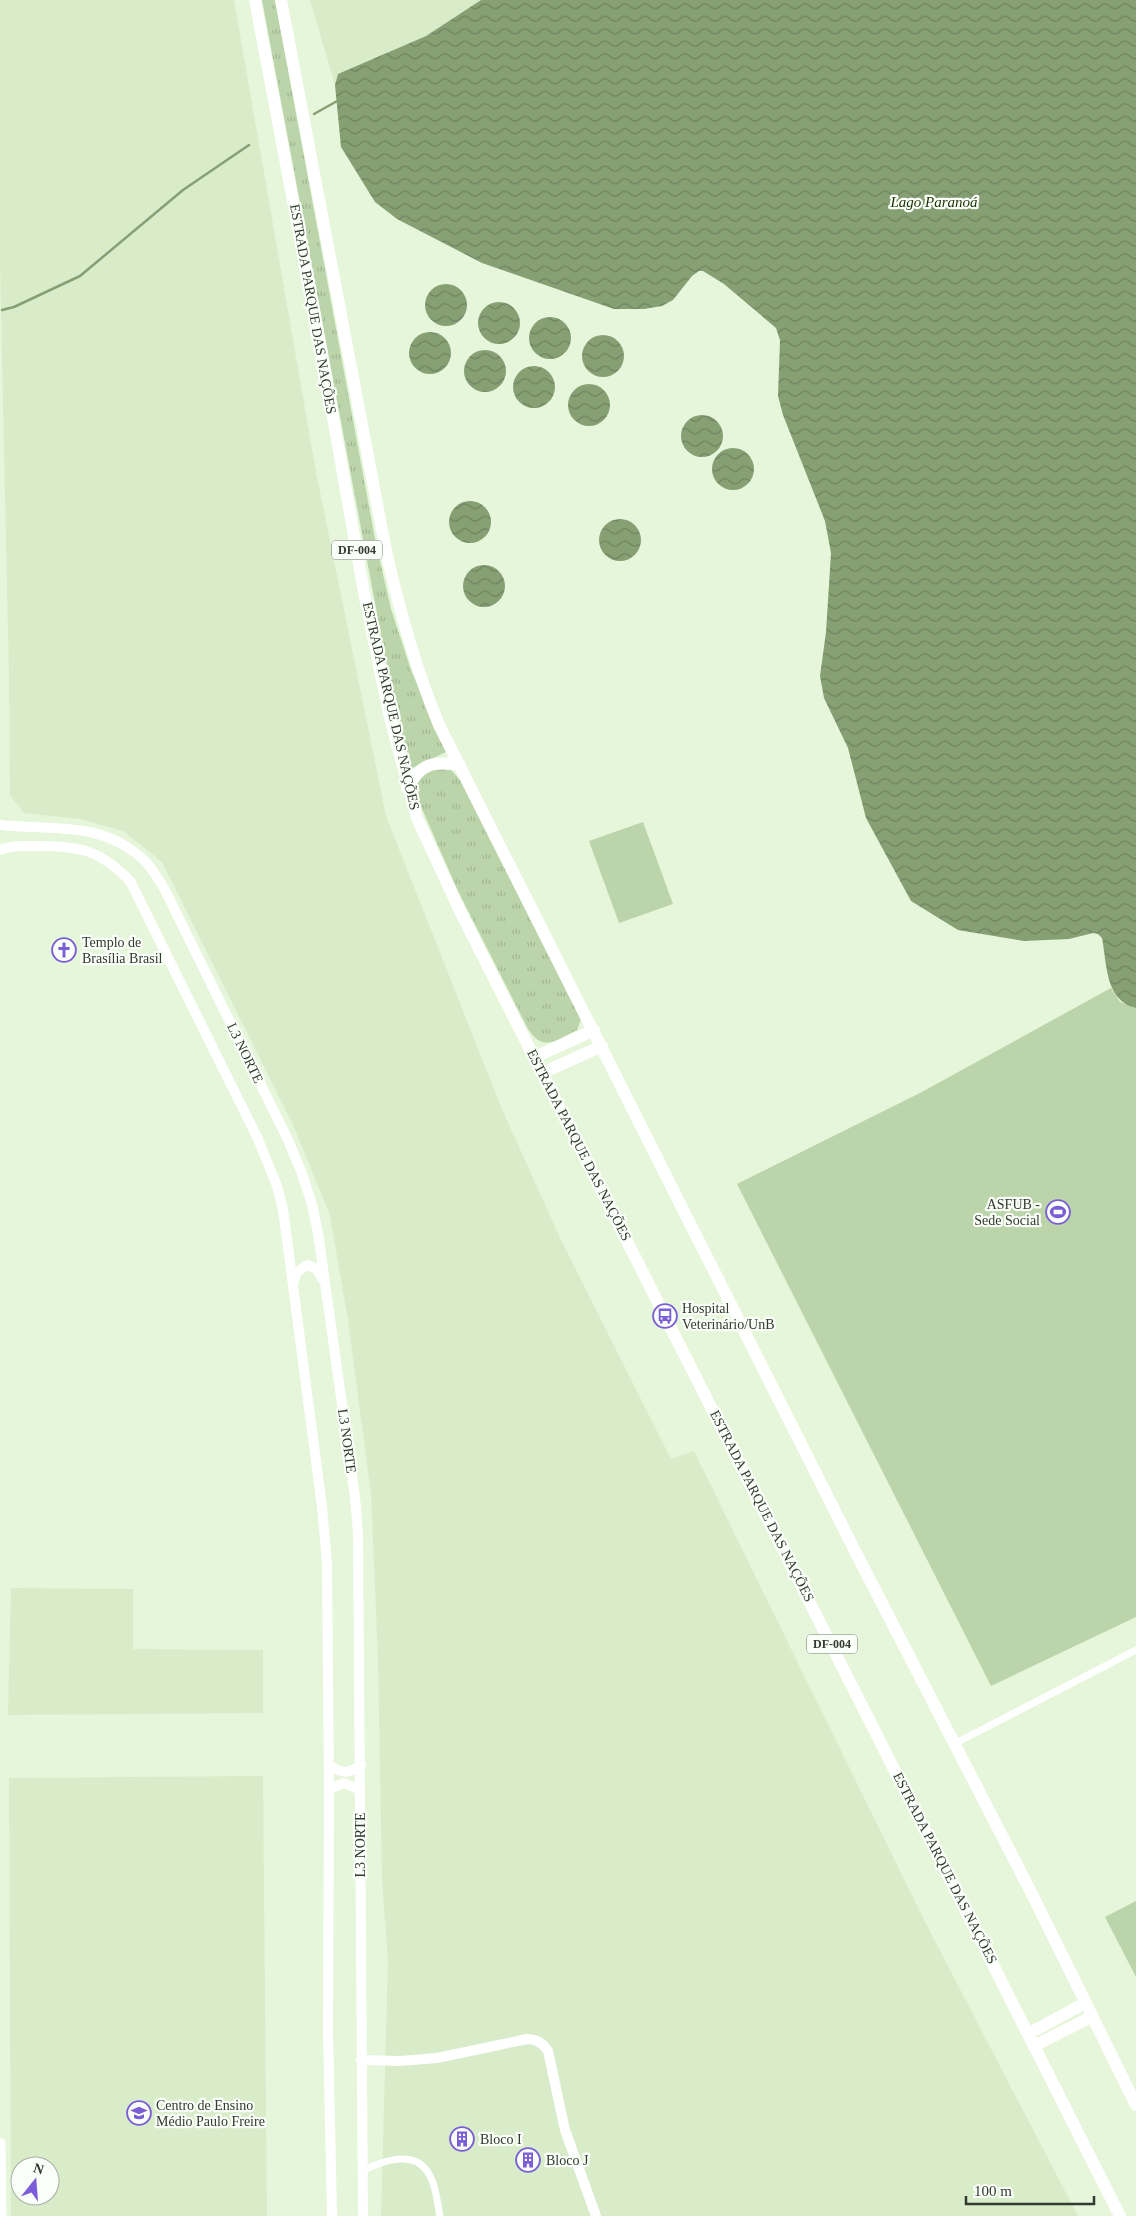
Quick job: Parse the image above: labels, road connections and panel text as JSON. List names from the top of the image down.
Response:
{
  "streets": {
    "highway": ["ESTRADA PARQUE DAS NAÇÕES", "DF-004"],
    "main road": ["L3 NORTE"]
  },
  "water": ["Lago Paranoá"],
  "places": {
    "church": ["Templo de Brasília Brasil"],
    "sports": ["ASFUB - Sede Social"],
    "bus stop": ["Hospital Veterinário/UnB"],
    "school or university": ["Centro de Ensino Médio Paulo Freire"],
    "building": ["Bloco I", "Bloco J"]
  },
  "scale_bar": "100 m",
  "north": "top"
}
